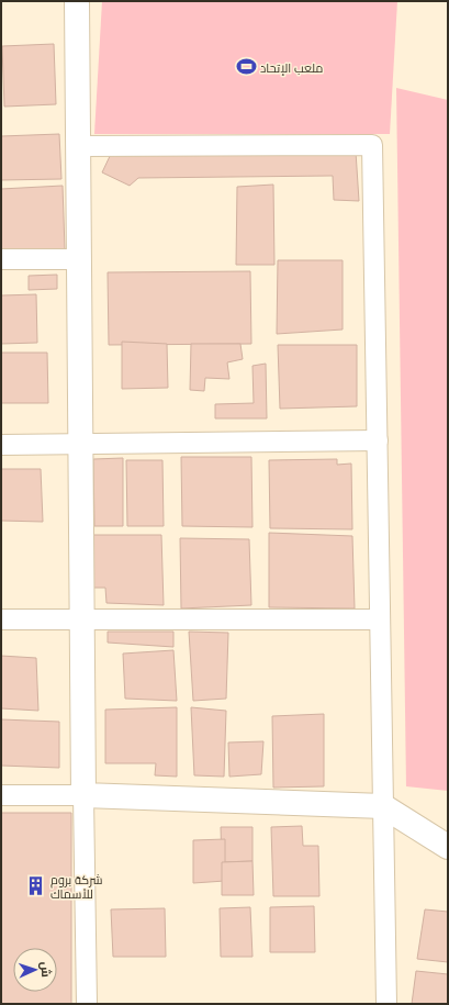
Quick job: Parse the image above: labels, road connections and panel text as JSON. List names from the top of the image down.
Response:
{
  "places": {
    "sports": ["ملعب الإتحاد"],
    "building": ["شركة بروم للأسماك"]
  },
  "north": "right"
}
